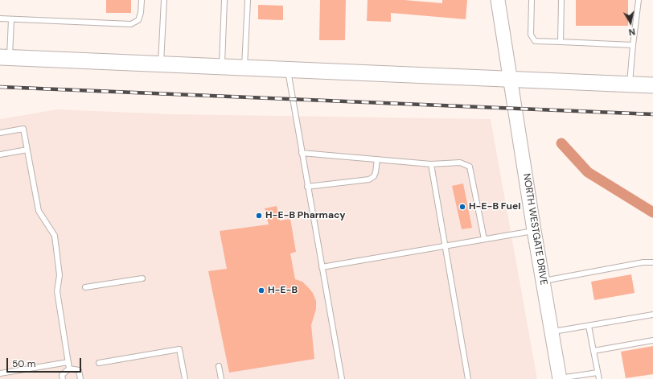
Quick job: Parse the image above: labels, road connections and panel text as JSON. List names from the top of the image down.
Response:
{
  "streets": {
    "street": ["NORTH WESTGATE DRIVE"]
  },
  "places": ["H-E-B Fuel", "H-E-B Pharmacy", "H-E-B"],
  "scale_bar": "50 m",
  "north": "bottom"
}
